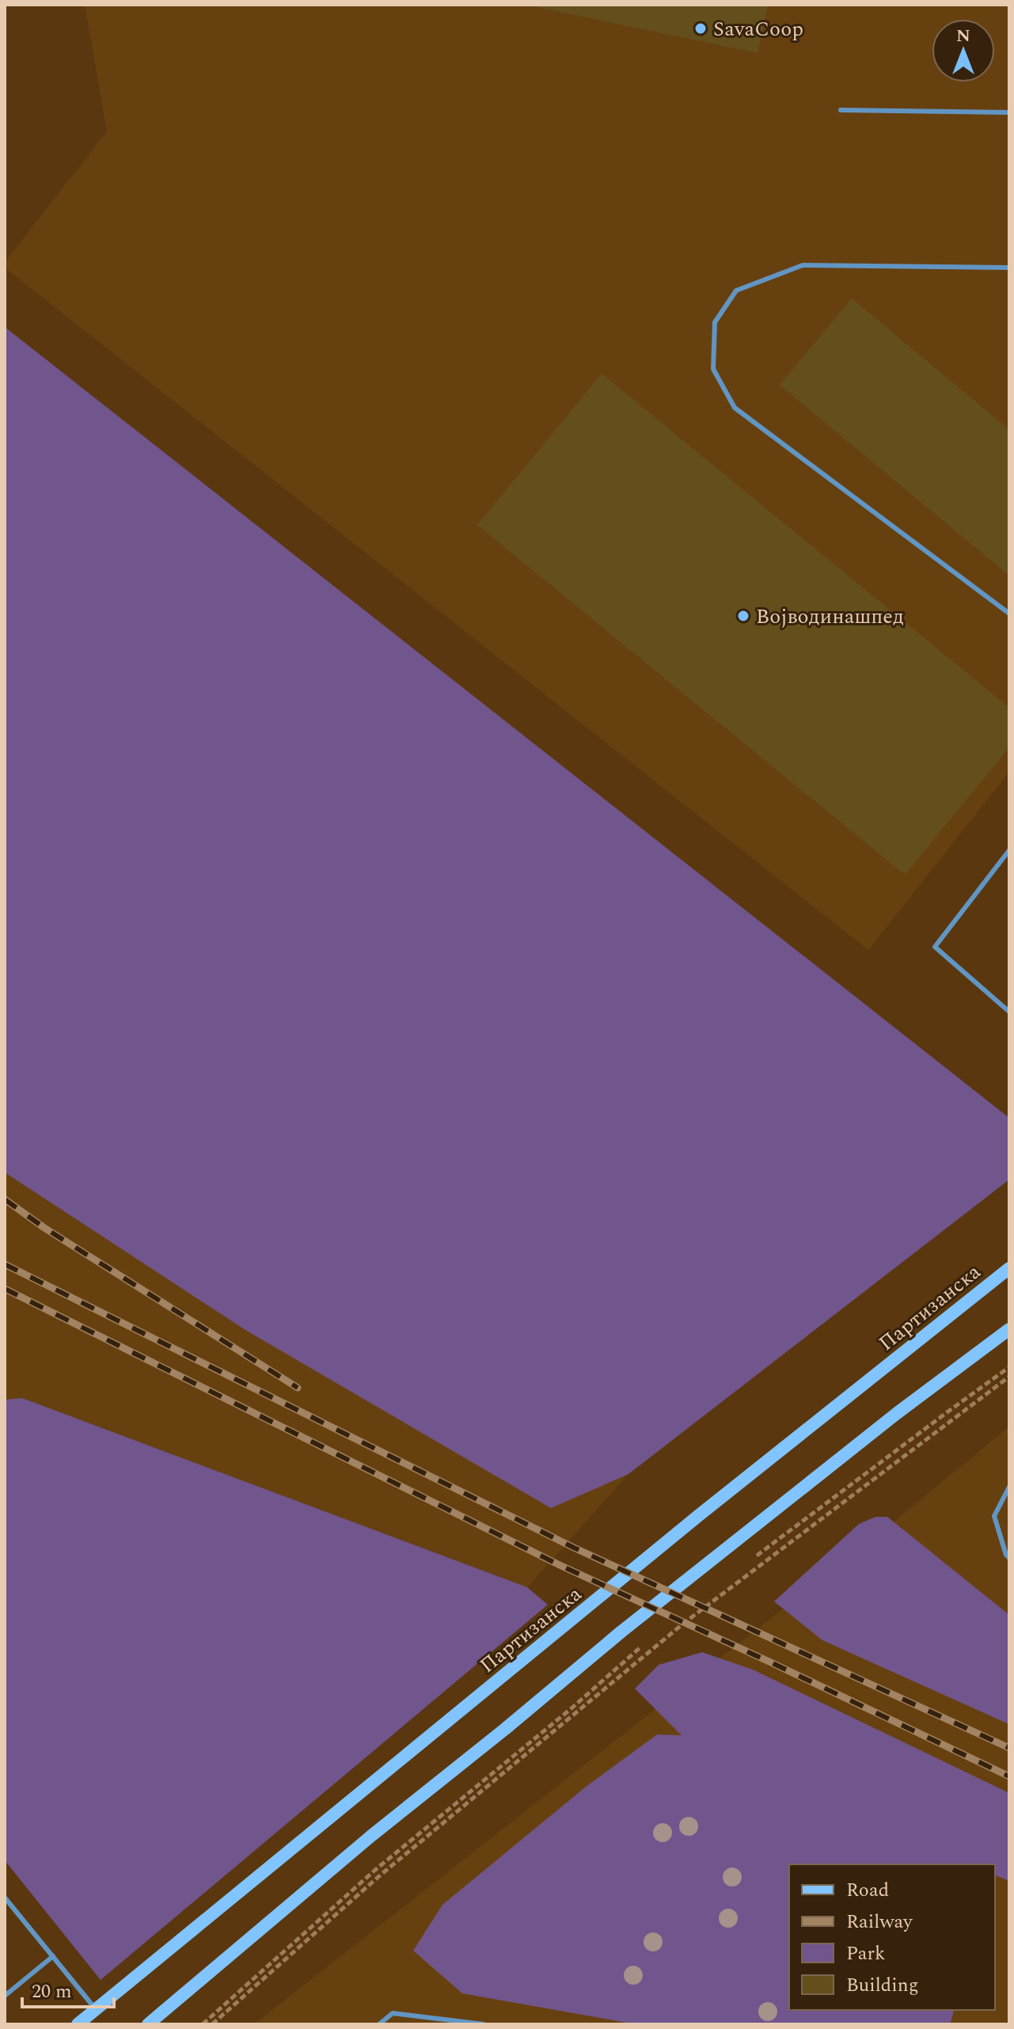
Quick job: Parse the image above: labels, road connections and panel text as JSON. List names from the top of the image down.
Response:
{
  "streets": {
    "main road": ["Партизанска"]
  },
  "places": ["SavaCoop", "Војводинашпед"],
  "legend": [
    "Road",
    "Railway",
    "Park",
    "Building"
  ],
  "scale_bar": "20 m",
  "north": "top"
}
